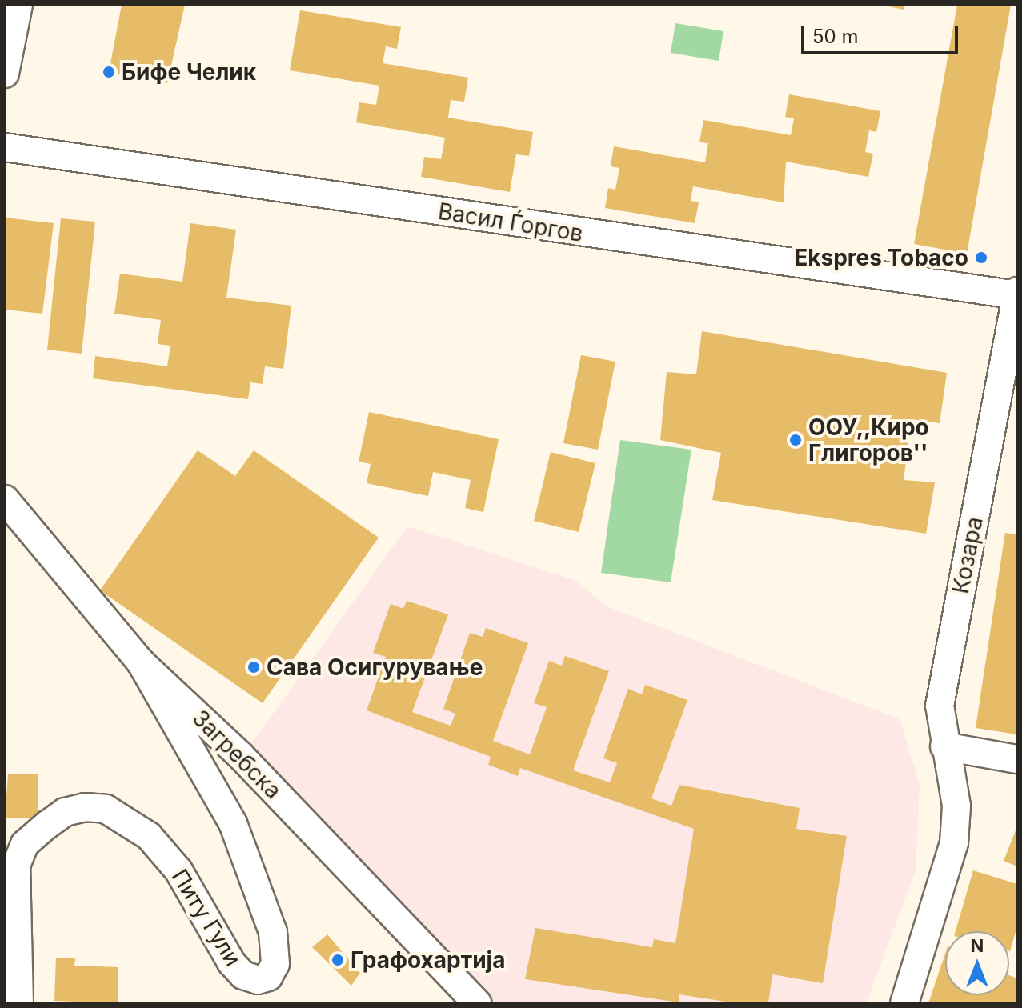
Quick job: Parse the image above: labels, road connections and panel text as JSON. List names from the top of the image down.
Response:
{
  "streets": {
    "street": [
      "Васил Ѓоргов",
      "Козара",
      "Загребска",
      "Питу Гули"
    ]
  },
  "crossings": [
    ["Васил Ѓоргов", "Козара"],
    ["Загребска", "Питу Гули"]
  ],
  "places": [
    "Бифе Челик",
    "Ekspres Tobaco",
    "ООУ,,Киро Глигоров''",
    "Сава Осигурување",
    "Графохартија"
  ],
  "scale_bar": "50 m",
  "north": "top"
}
